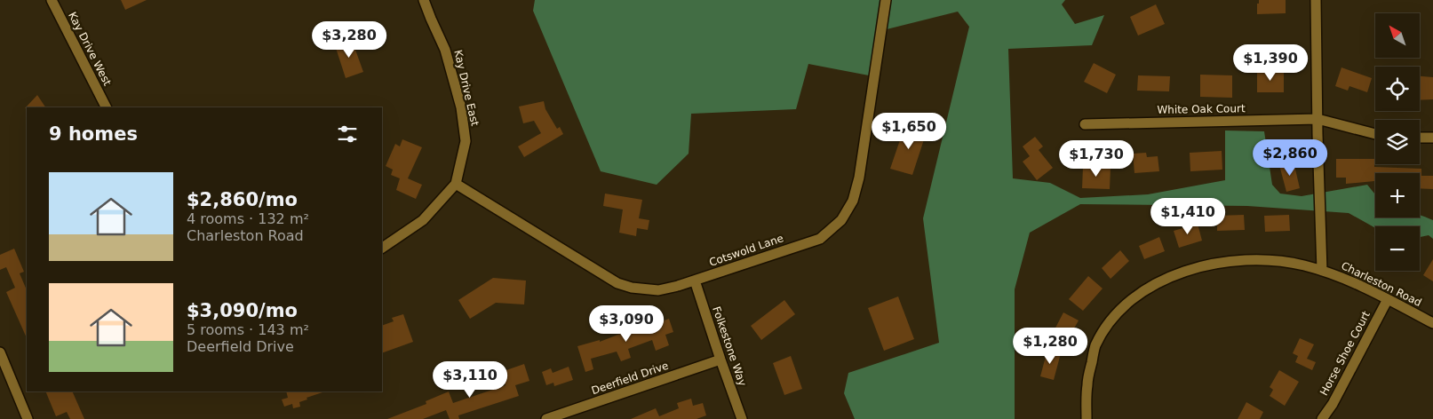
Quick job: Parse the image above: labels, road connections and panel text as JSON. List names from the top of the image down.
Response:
{
  "streets": {
    "street": [
      "Kay Drive West",
      "Kay Drive East",
      "White Oak Court",
      "Cotswold Lane",
      "Charleston Road",
      "Folkestone Way",
      "Horse Shoe Court",
      "Deerfield Drive"
    ]
  },
  "crossings": [
    ["Kay Drive East", "Cotswold Lane"],
    ["Cotswold Lane", "Folkestone Way"],
    ["Charleston Road", "Horse Shoe Court"],
    ["Folkestone Way", "Deerfield Drive"]
  ],
  "north": "top left",
  "page": {
    "map_buttons": ["+", "−"],
    "price": [
      "$3,280",
      "$1,390",
      "$1,650",
      "$2,860",
      "$1,730",
      "$1,410",
      "$3,090",
      "$1,280",
      "$3,110"
    ],
    "heading": "9 homes",
    "list": [
      {
        "name": "$2,860/mo",
        "note": "4 rooms · 132 m² · Charleston Road"
      },
      {
        "name": "$3,090/mo",
        "note": "5 rooms · 143 m² · Deerfield Drive"
      }
    ]
  }
}
